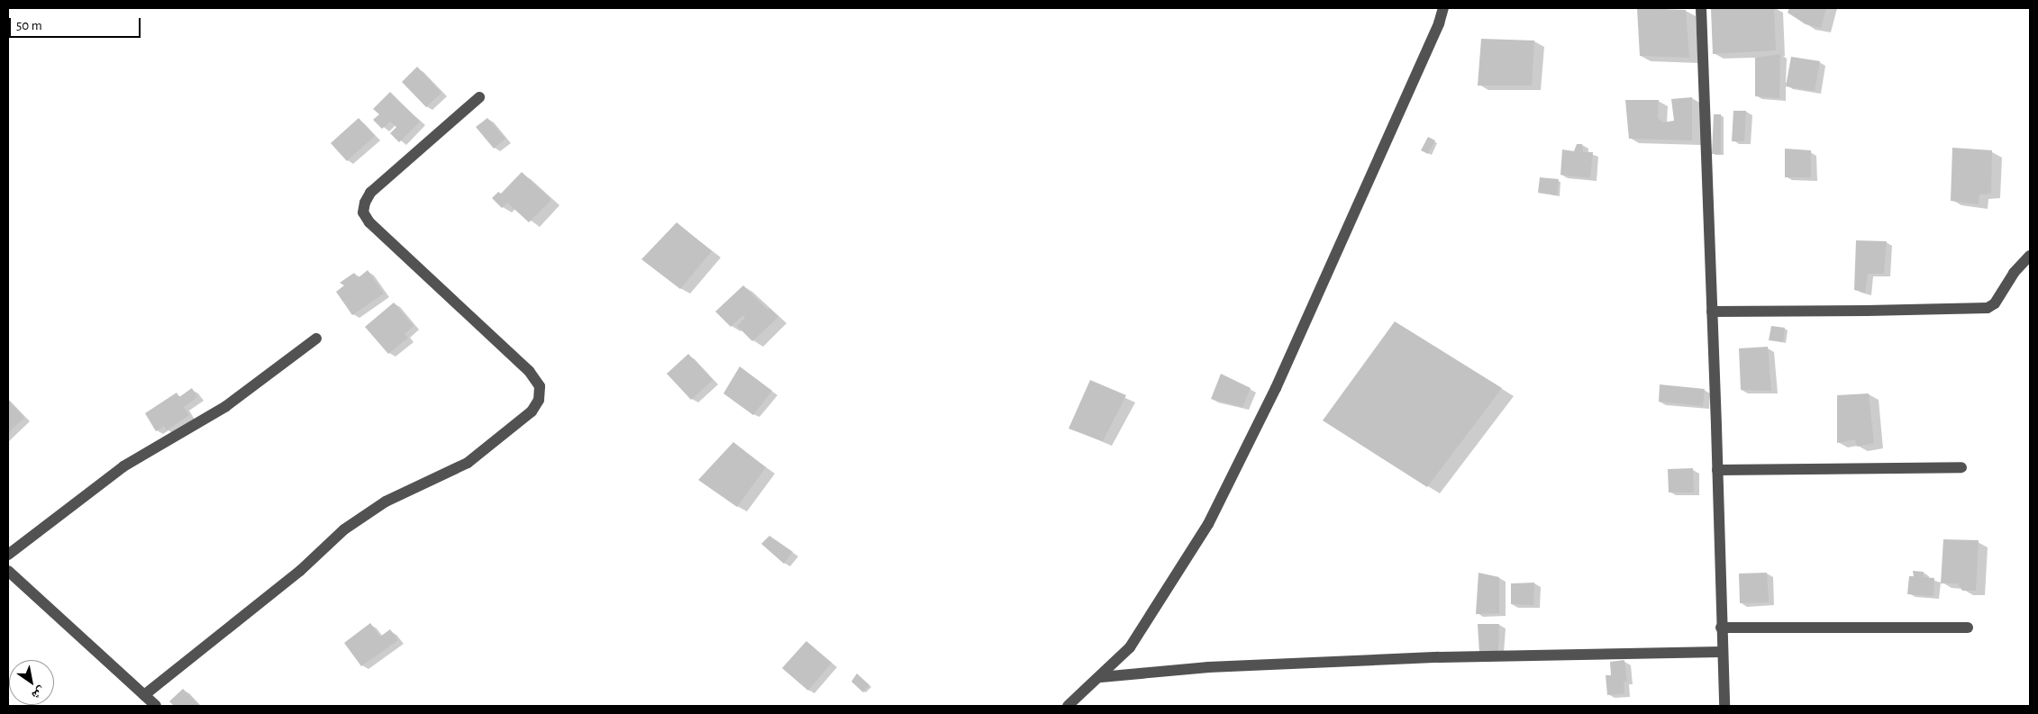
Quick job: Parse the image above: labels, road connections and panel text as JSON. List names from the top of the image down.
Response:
{
  "scale_bar": "50 m",
  "north": "bottom right"
}
